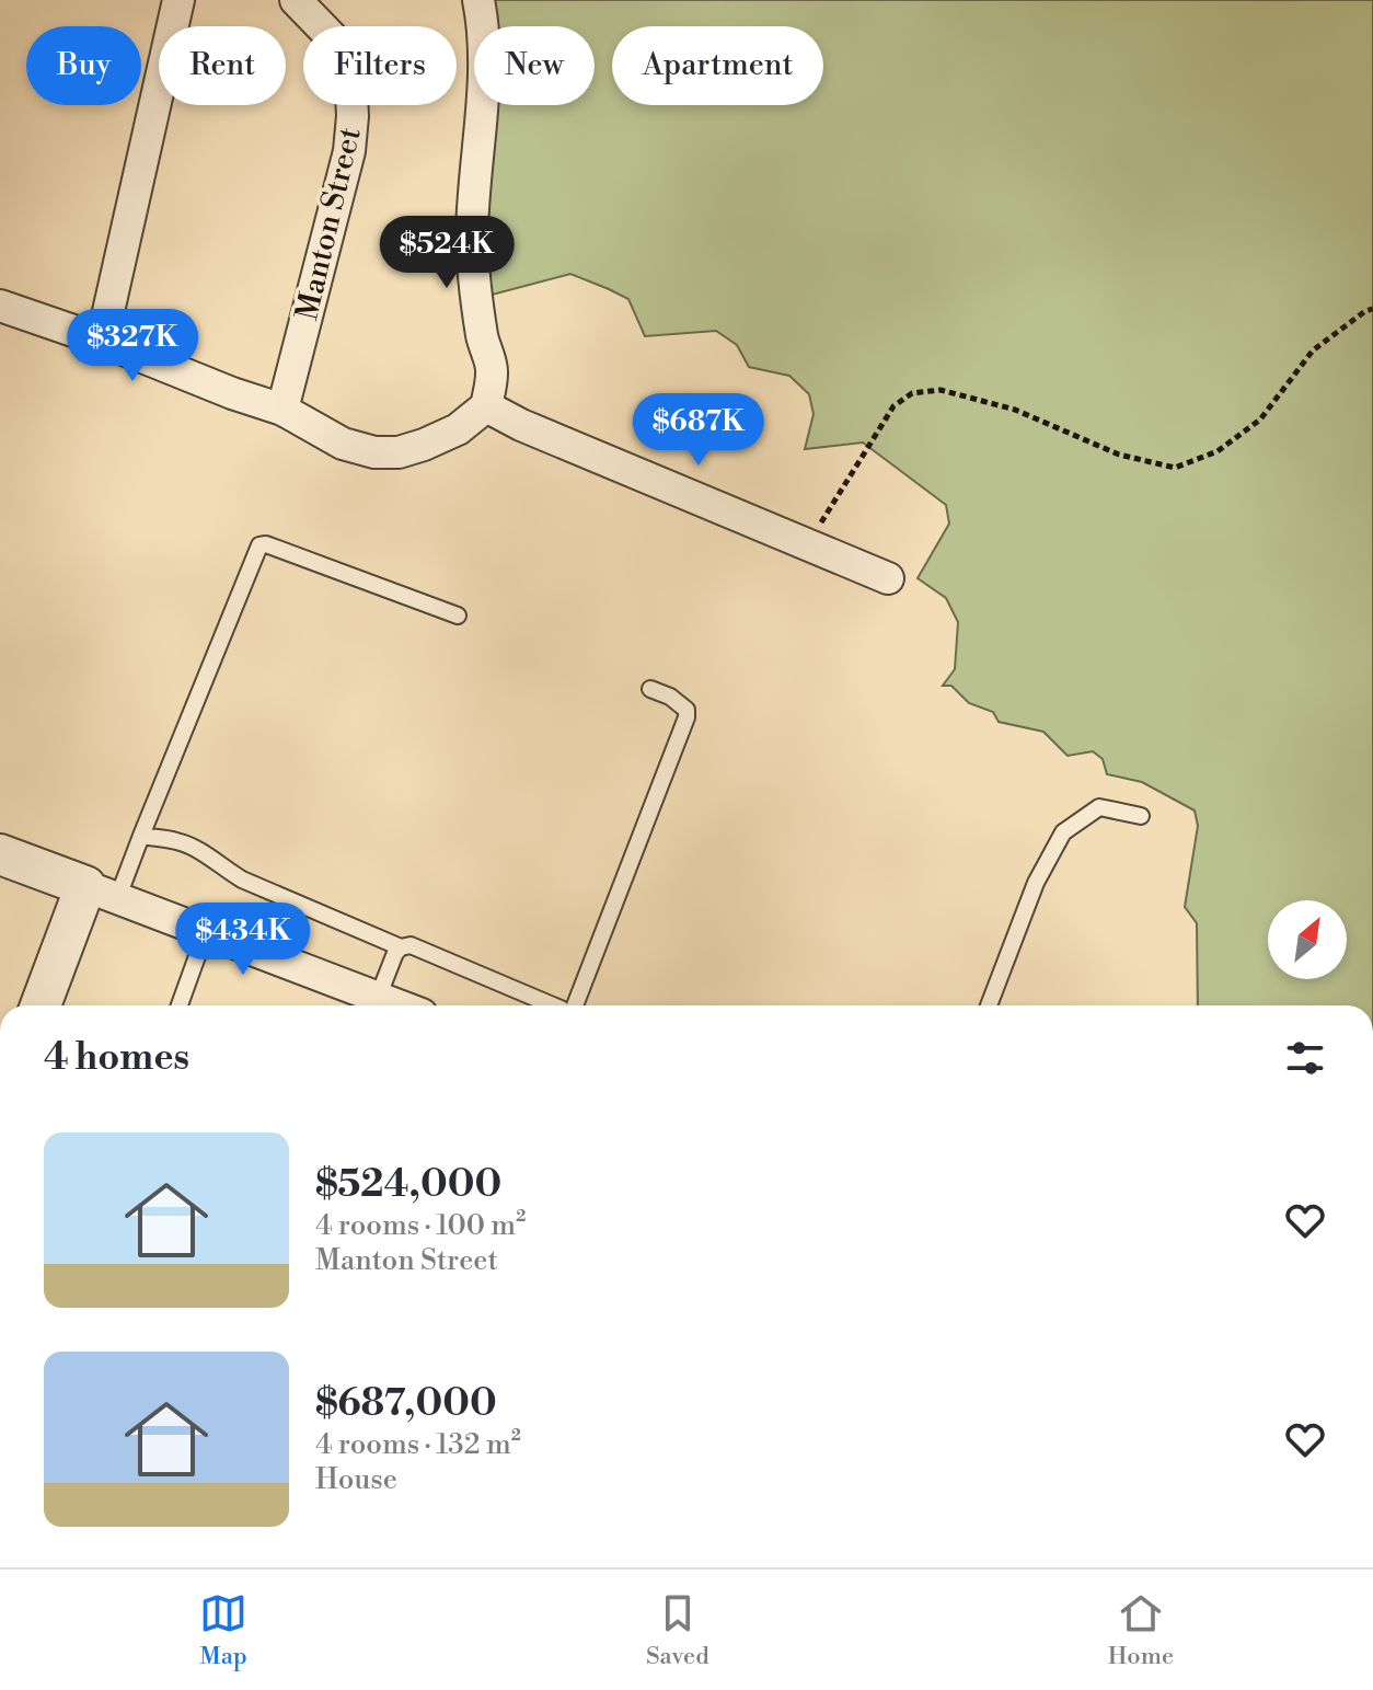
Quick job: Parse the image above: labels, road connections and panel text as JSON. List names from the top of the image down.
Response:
{
  "streets": {
    "street": ["Manton Street"]
  },
  "north": "top right",
  "page": {
    "chip": [
      "Buy",
      "Rent",
      "Filters",
      "New",
      "Apartment"
    ],
    "price": [
      "$524K",
      "$327K",
      "$687K",
      "$434K"
    ],
    "heading": "4 homes",
    "list": [
      {
        "name": "$524,000",
        "note": "4 rooms · 100 m² · Manton Street"
      },
      {
        "name": "$687,000",
        "note": "4 rooms · 132 m² · House"
      }
    ],
    "tabs": ["Map", "Saved", "Home"]
  }
}
